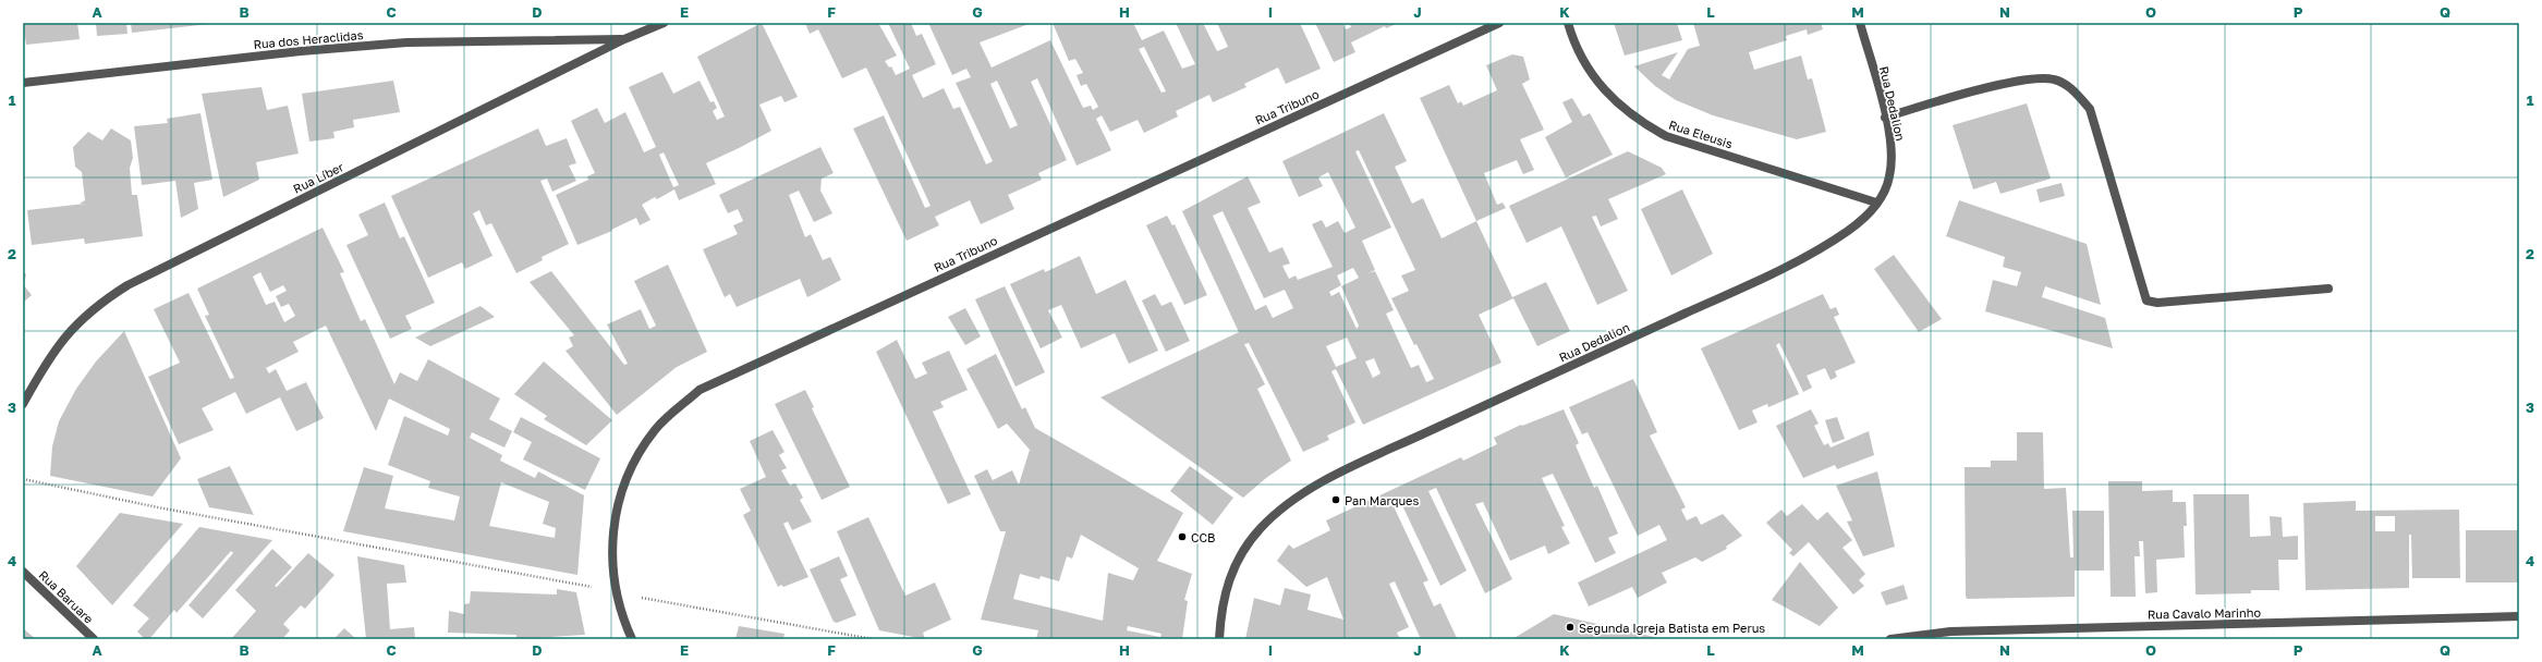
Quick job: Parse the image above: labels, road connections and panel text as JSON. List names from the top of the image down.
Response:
{
  "streets": {
    "street": [
      "Rua dos Heraclidas",
      "Rua Dedalion",
      "Rua Tribuno",
      "Rua Eleusis",
      "Rua Líber",
      "Rua Baruare",
      "Rua Cavalo Marinho"
    ]
  },
  "crossings": [
    ["Rua dos Heraclidas", "Rua Líber"],
    ["Rua Dedalion", "Rua Eleusis"]
  ],
  "places": ["Pan Marques", "CCB", "Segunda Igreja Batista em Perus"],
  "grid": {
    "columns": [
      "A",
      "B",
      "C",
      "D",
      "E",
      "F",
      "G",
      "H",
      "I",
      "J",
      "K",
      "L",
      "M",
      "N",
      "O",
      "P",
      "Q"
    ],
    "rows": [
      "1",
      "2",
      "3",
      "4"
    ]
  }
}
